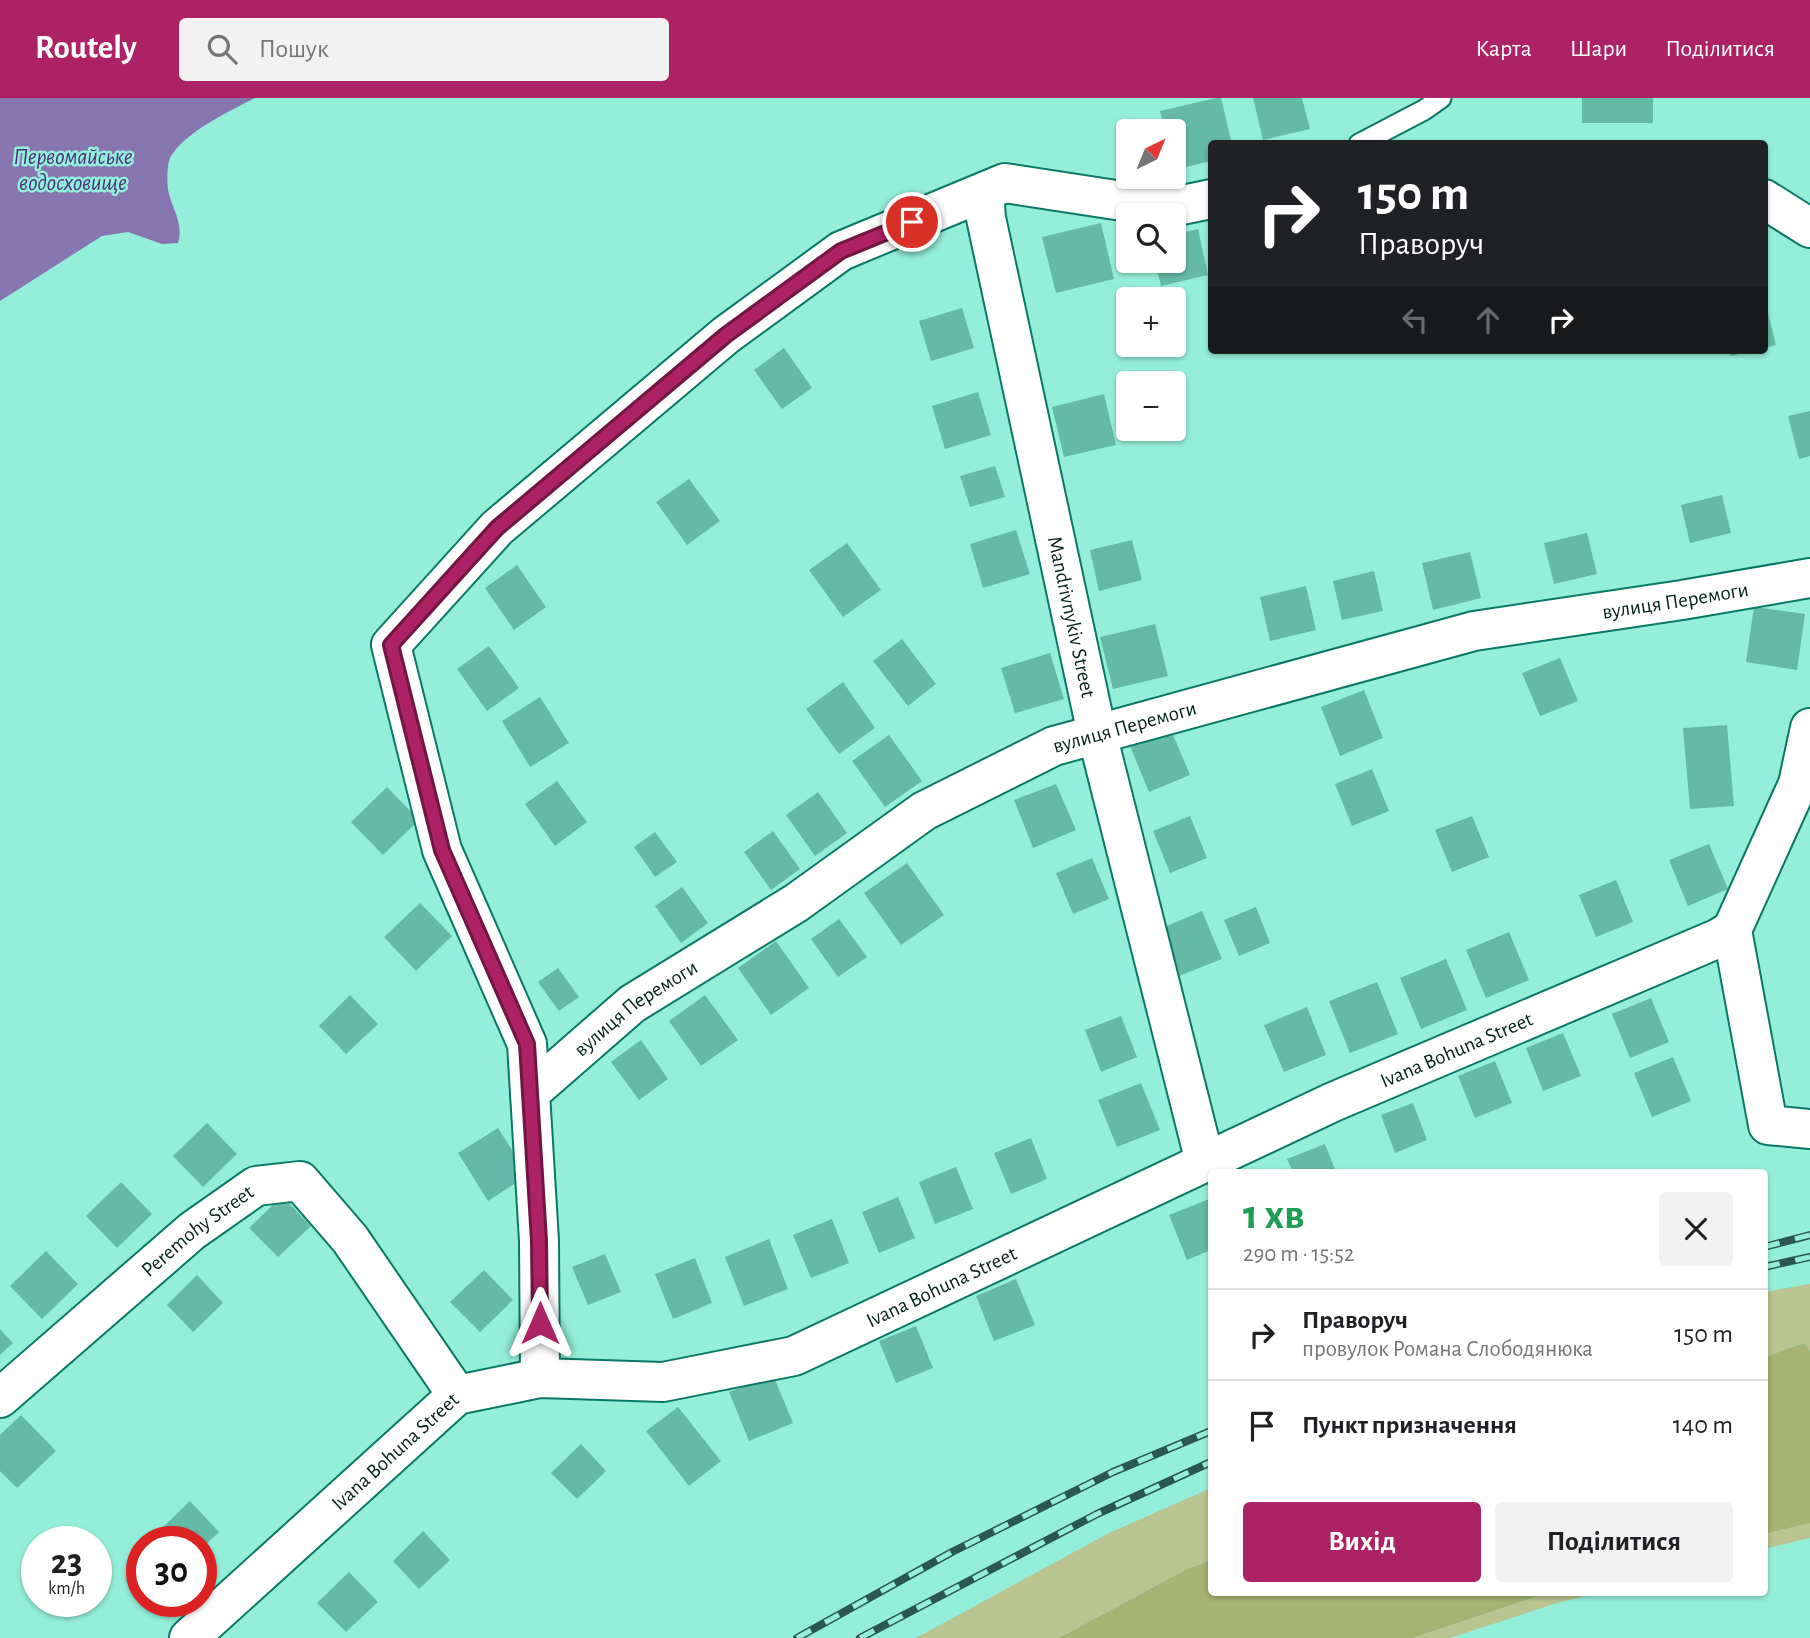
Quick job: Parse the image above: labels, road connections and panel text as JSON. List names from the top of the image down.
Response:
{
  "streets": {
    "street": [
      "вулиця Перемоги",
      "Mandrivnykiv Street",
      "Ivana Bohuna Street",
      "Peremohy Street"
    ]
  },
  "crossings": [
    ["вулиця Перемоги", "Mandrivnykiv Street"],
    ["Mandrivnykiv Street", "Ivana Bohuna Street"],
    ["Ivana Bohuna Street", "Peremohy Street"]
  ],
  "water": ["Первомайське водосховище"],
  "north": "top right",
  "page": {
    "header": "Routely",
    "search": "Пошук",
    "nav": ["Карта", "Шари", "Поділитися"],
    "map_buttons": ["+", "−"],
    "turn": ["150 m", "Праворуч"],
    "heading": ["1 хв", "290 m · 15:52"],
    "list": [
      {
        "name": "Праворуч",
        "note": "провулок Романа Слободянюка",
        "value": "150 m"
      },
      {
        "name": "Пункт призначення",
        "value": "140 m"
      }
    ],
    "buttons": ["Вихід", "Поділитися"],
    "speed": "23 km/h",
    "limit": "30"
  }
}
